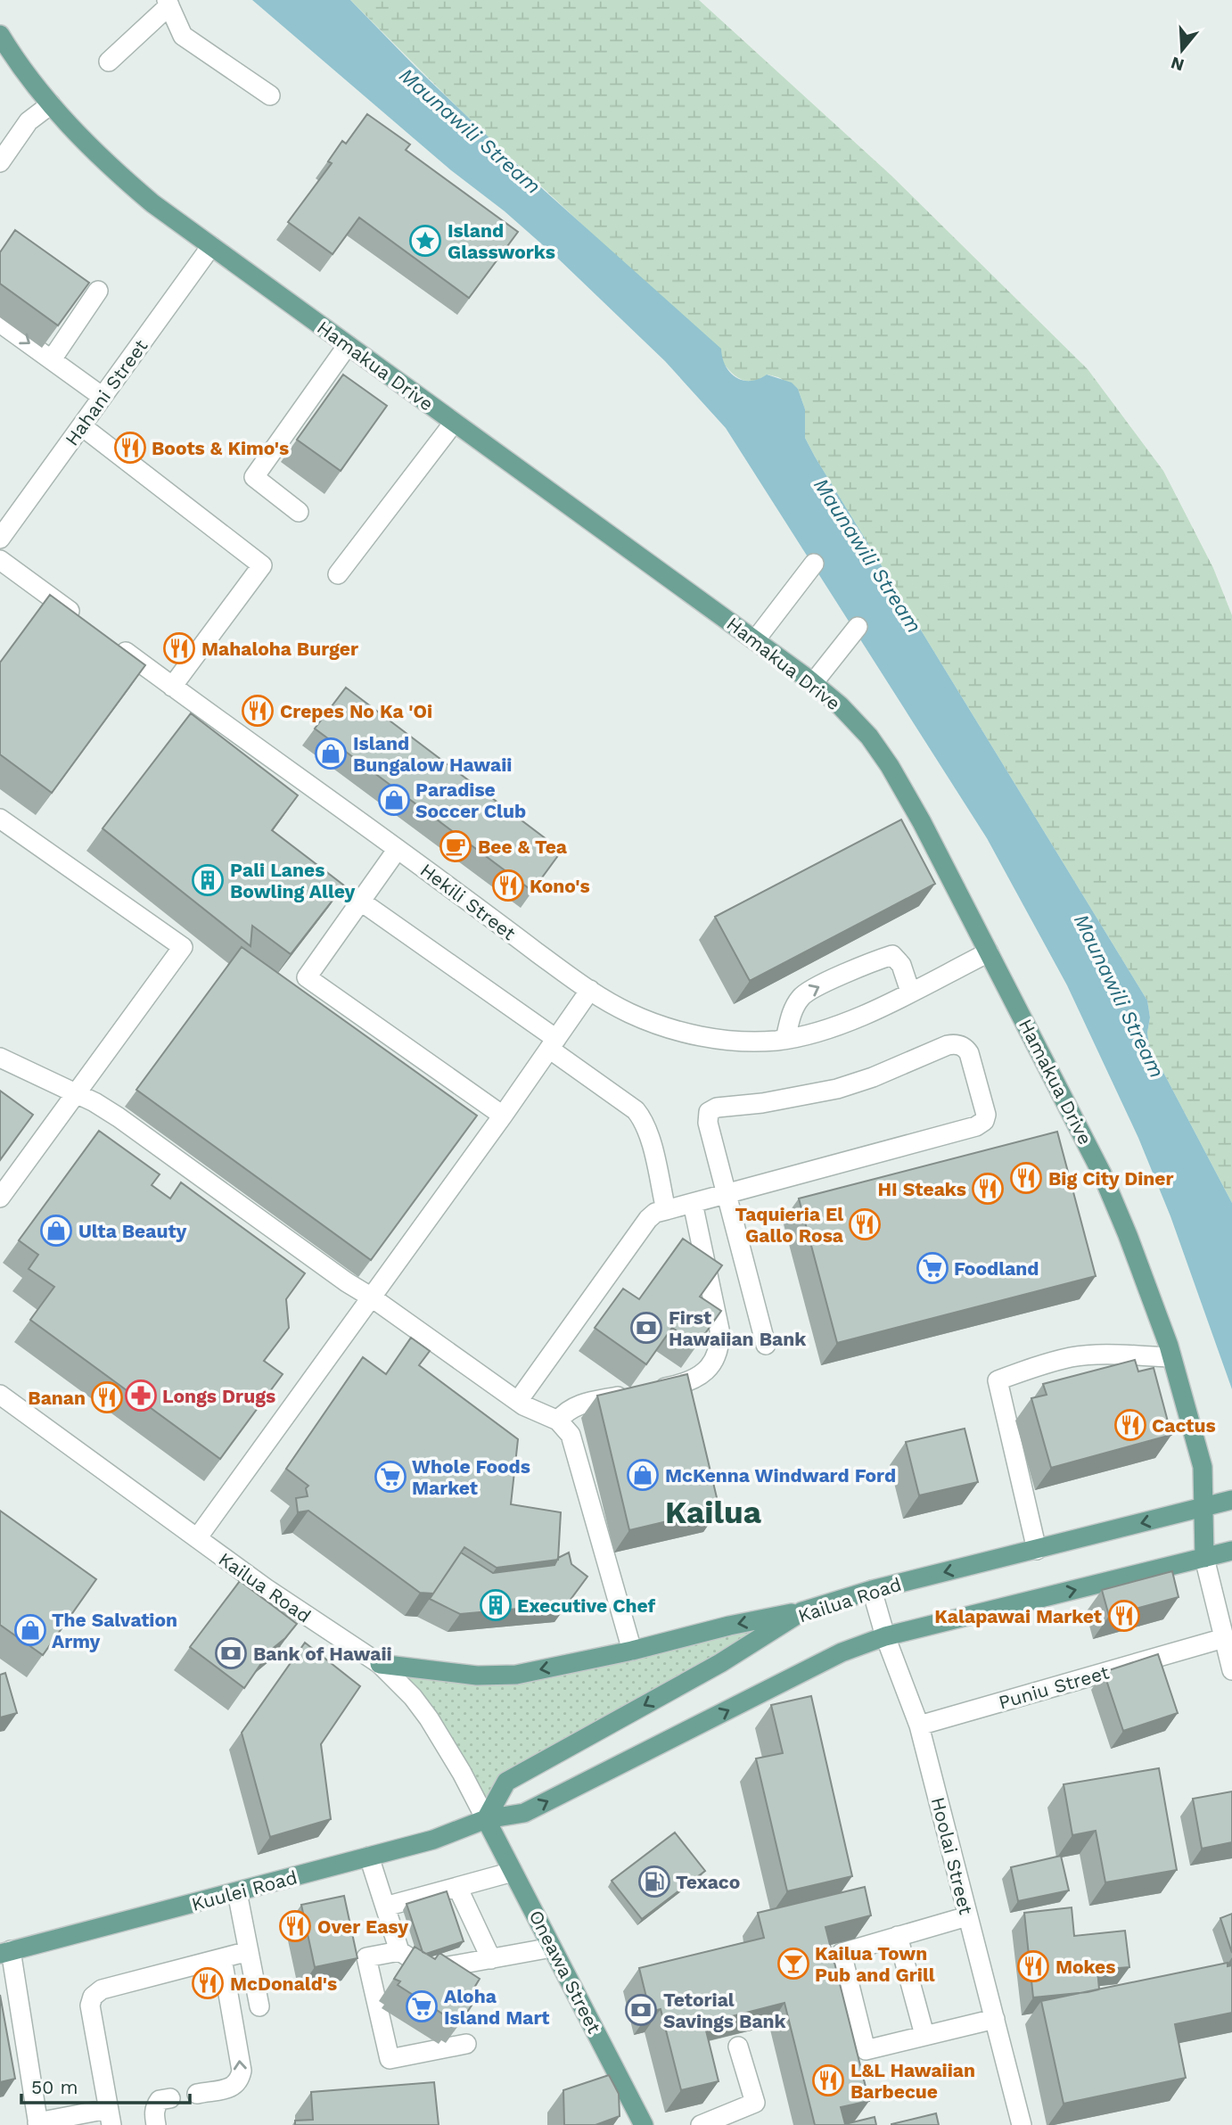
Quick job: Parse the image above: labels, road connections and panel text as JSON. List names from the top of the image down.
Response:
{
  "streets": {
    "main road": [
      "Hamakua Drive",
      "Kailua Road",
      "Kuulei Road",
      "Oneawa Street"
    ],
    "street": [
      "Hahani Street",
      "Hekili Street",
      "Puniu Street",
      "Hoolai Street"
    ]
  },
  "crossings": [
    ["Hamakua Drive", "Hahani Street"],
    ["Hamakua Drive", "Hekili Street"],
    ["Hamakua Drive", "Kailua Road"],
    ["Kailua Road", "Hoolai Street"],
    ["Kailua Road", "Kuulei Road"],
    ["Kailua Road", "Oneawa Street"],
    ["Puniu Street", "Hoolai Street"],
    ["Kuulei Road", "Oneawa Street"]
  ],
  "one_way": ["Kailua Road"],
  "districts": ["Kailua"],
  "water": ["Maunawili Stream"],
  "places": {
    "place": ["Island Glassworks"],
    "restaurant": [
      "Boots & Kimo's",
      "Mahaloha Burger",
      "Crepes No Ka 'Oi",
      "Kono's",
      "Big City Diner",
      "HI Steaks",
      "Taquieria El Gallo Rosa",
      "Banan",
      "Cactus",
      "Kalapawai Market",
      "Over Easy",
      "Mokes",
      "McDonald's",
      "L&L Hawaiian Barbecue"
    ],
    "shop": [
      "Island Bungalow Hawaii",
      "Paradise Soccer Club",
      "Ulta Beauty",
      "McKenna Windward Ford",
      "The Salvation Army"
    ],
    "cafe": ["Bee & Tea"],
    "building": ["Pali Lanes Bowling Alley", "Executive Chef"],
    "supermarket": ["Foodland", "Whole Foods Market", "Aloha Island Mart"],
    "bank": ["First Hawaiian Bank", "Bank of Hawaii", "Tetorial Savings Bank"],
    "pharmacy": ["Longs Drugs"],
    "fuel station": ["Texaco"],
    "bar": ["Kailua Town Pub and Grill"]
  },
  "scale_bar": "50 m",
  "north": "bottom"
}
